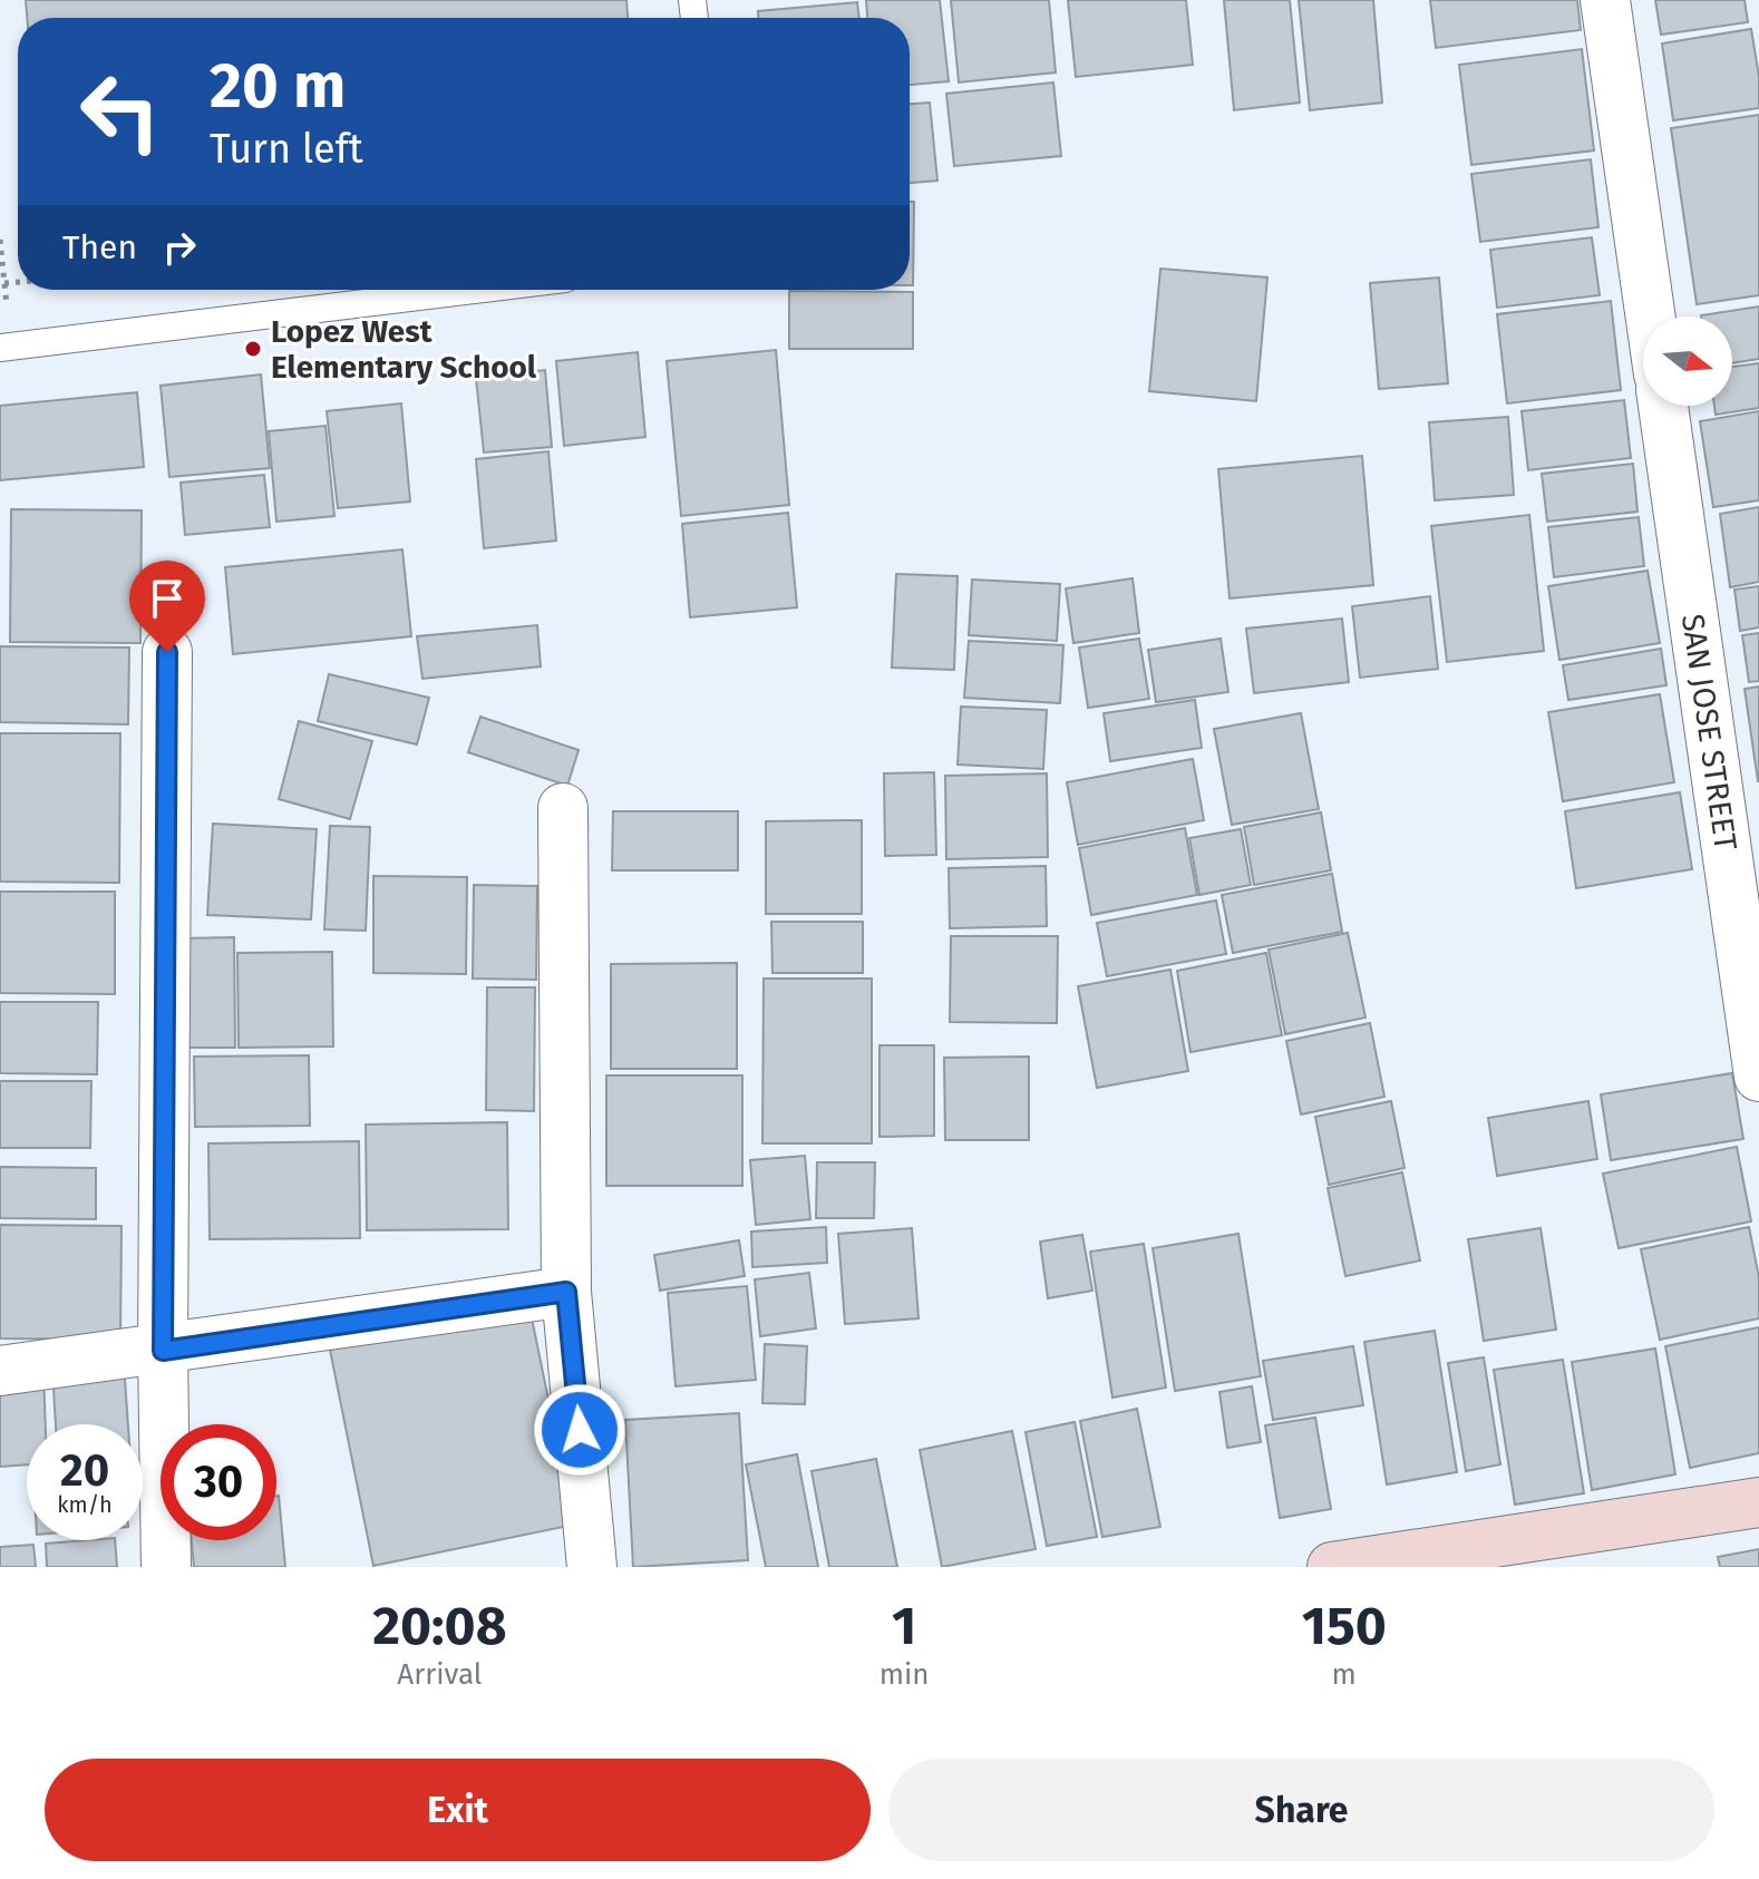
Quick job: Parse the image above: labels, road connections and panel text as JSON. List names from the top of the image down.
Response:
{
  "streets": {
    "street": ["SAN JOSE STREET"]
  },
  "places": ["Lopez West Elementary School"],
  "north": "right",
  "page": {
    "turn": ["20 m", "Turn left"],
    "then": "Then",
    "speed": "20 km/h",
    "limit": "30",
    "eta": [
      "20:08",
      "Arrival",
      "1",
      "min",
      "150",
      "m"
    ],
    "buttons": ["Exit", "Share"]
  }
}
